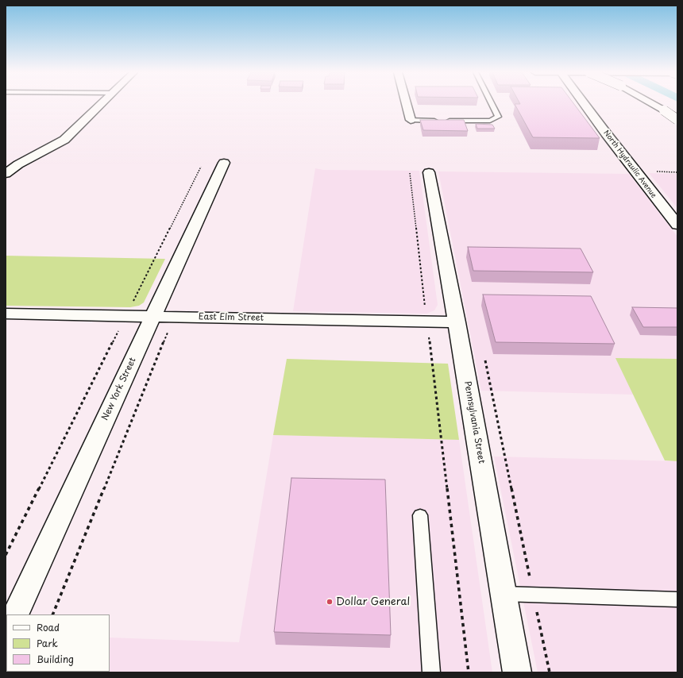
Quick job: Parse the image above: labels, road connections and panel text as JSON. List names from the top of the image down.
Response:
{
  "streets": {
    "main road": [
      "North Hydraulic Avenue",
      "East Elm Street",
      "New York Street",
      "Pennsylvania Street"
    ]
  },
  "crossings": [
    ["East Elm Street", "New York Street"],
    ["East Elm Street", "Pennsylvania Street"]
  ],
  "places": ["Dollar General"],
  "legend": ["Road", "Park", "Building"]
}
